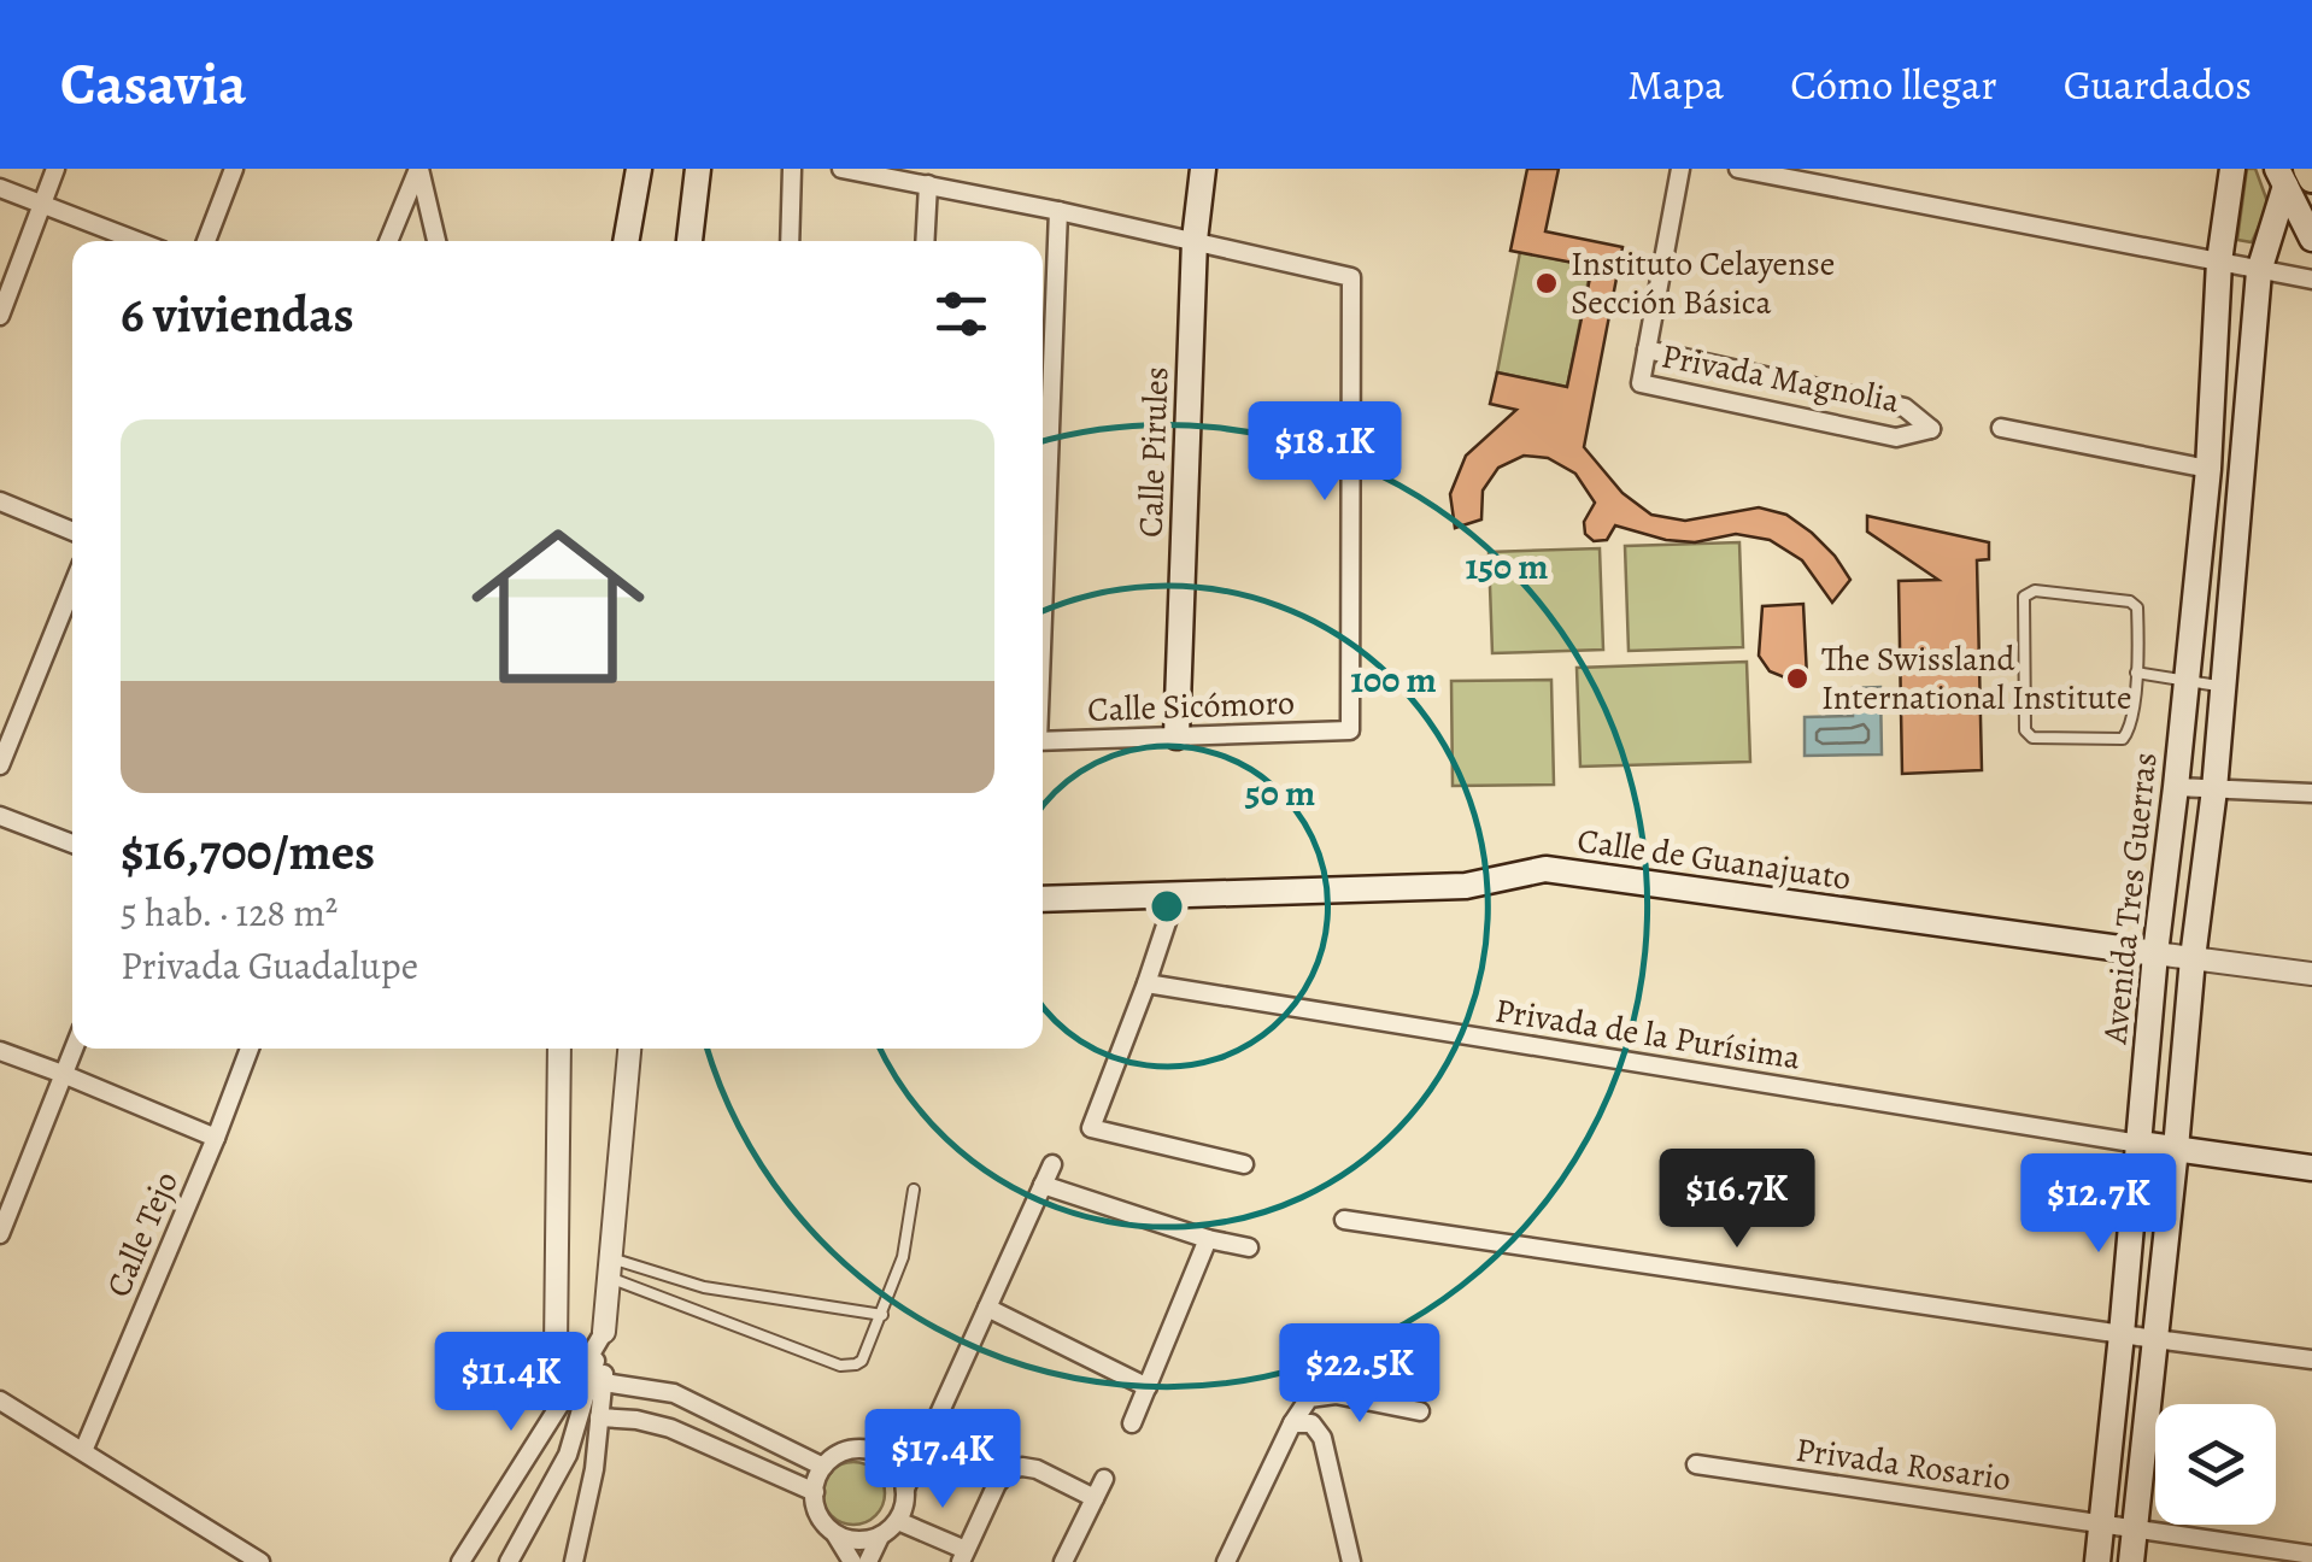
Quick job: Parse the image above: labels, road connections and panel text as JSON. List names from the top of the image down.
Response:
{
  "streets": {
    "main road": ["Calle Pirules", "Calle de Guanajuato", "Avenida Tres Guerras"],
    "street": [
      "Privada Magnolia",
      "Calle Sicómoro",
      "Privada de la Purísima",
      "Calle Tejo",
      "Privada Rosario"
    ]
  },
  "crossings": [
    ["Calle Pirules", "Calle Sicómoro"],
    ["Calle de Guanajuato", "Avenida Tres Guerras"],
    ["Avenida Tres Guerras", "Privada de la Purísima"],
    ["Avenida Tres Guerras", "Privada Rosario"]
  ],
  "places": ["Instituto Celayense Sección Básica", "The Swissland International Institute"],
  "page": {
    "header": "Casavia",
    "nav": ["Mapa", "Cómo llegar", "Guardados"],
    "heading": "6 viviendas",
    "list": [
      {
        "name": "$16,700/mes",
        "note": "5 hab. · 128 m² · Privada Guadalupe"
      }
    ],
    "price": [
      "$18.1K",
      "$16.7K",
      "$12.7K",
      "$22.5K",
      "$11.4K",
      "$17.4K"
    ]
  },
  "rings": ["150 m", "100 m", "50 m"]
}
